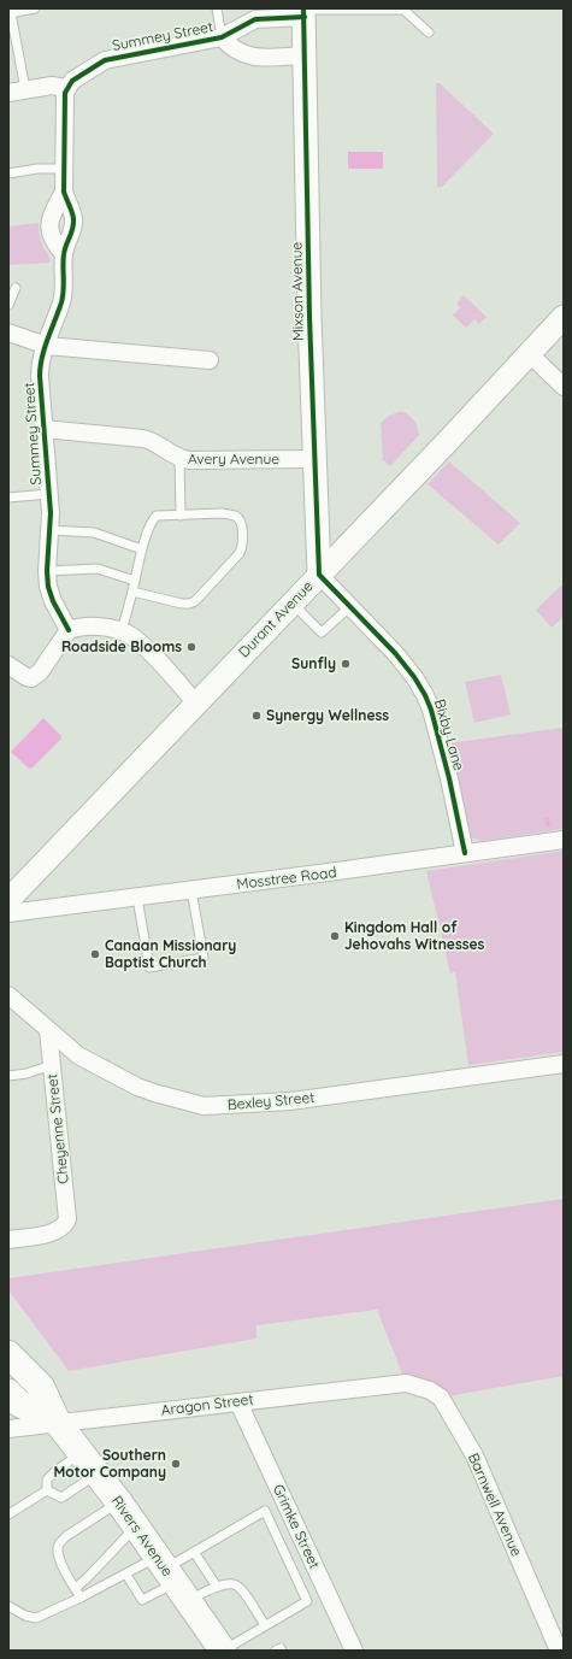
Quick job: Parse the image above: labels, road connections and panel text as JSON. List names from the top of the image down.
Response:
{
  "streets": {
    "main road": ["Rivers Avenue"],
    "street": [
      "Summey Street",
      "Mixson Avenue",
      "Avery Avenue",
      "Durant Avenue",
      "Bixby Lane",
      "Mosstree Road",
      "Bexley Street",
      "Cheyenne Street",
      "Aragon Street",
      "Barnwell Avenue",
      "Grimke Street"
    ]
  },
  "crossings": [
    ["Summey Street", "Mixson Avenue"],
    ["Summey Street", "Avery Avenue"],
    ["Mixson Avenue", "Avery Avenue"],
    ["Mixson Avenue", "Durant Avenue"],
    ["Mixson Avenue", "Bixby Lane"],
    ["Durant Avenue", "Bixby Lane"],
    ["Bixby Lane", "Mosstree Road"],
    ["Bexley Street", "Cheyenne Street"],
    ["Aragon Street", "Barnwell Avenue"],
    ["Aragon Street", "Grimke Street"],
    ["Aragon Street", "Rivers Avenue"]
  ],
  "places": [
    "Roadside Blooms",
    "Sunfly",
    "Synergy Wellness",
    "Kingdom Hall of Jehovahs Witnesses",
    "Canaan Missionary Baptist Church",
    "Southern Motor Company"
  ]
}
